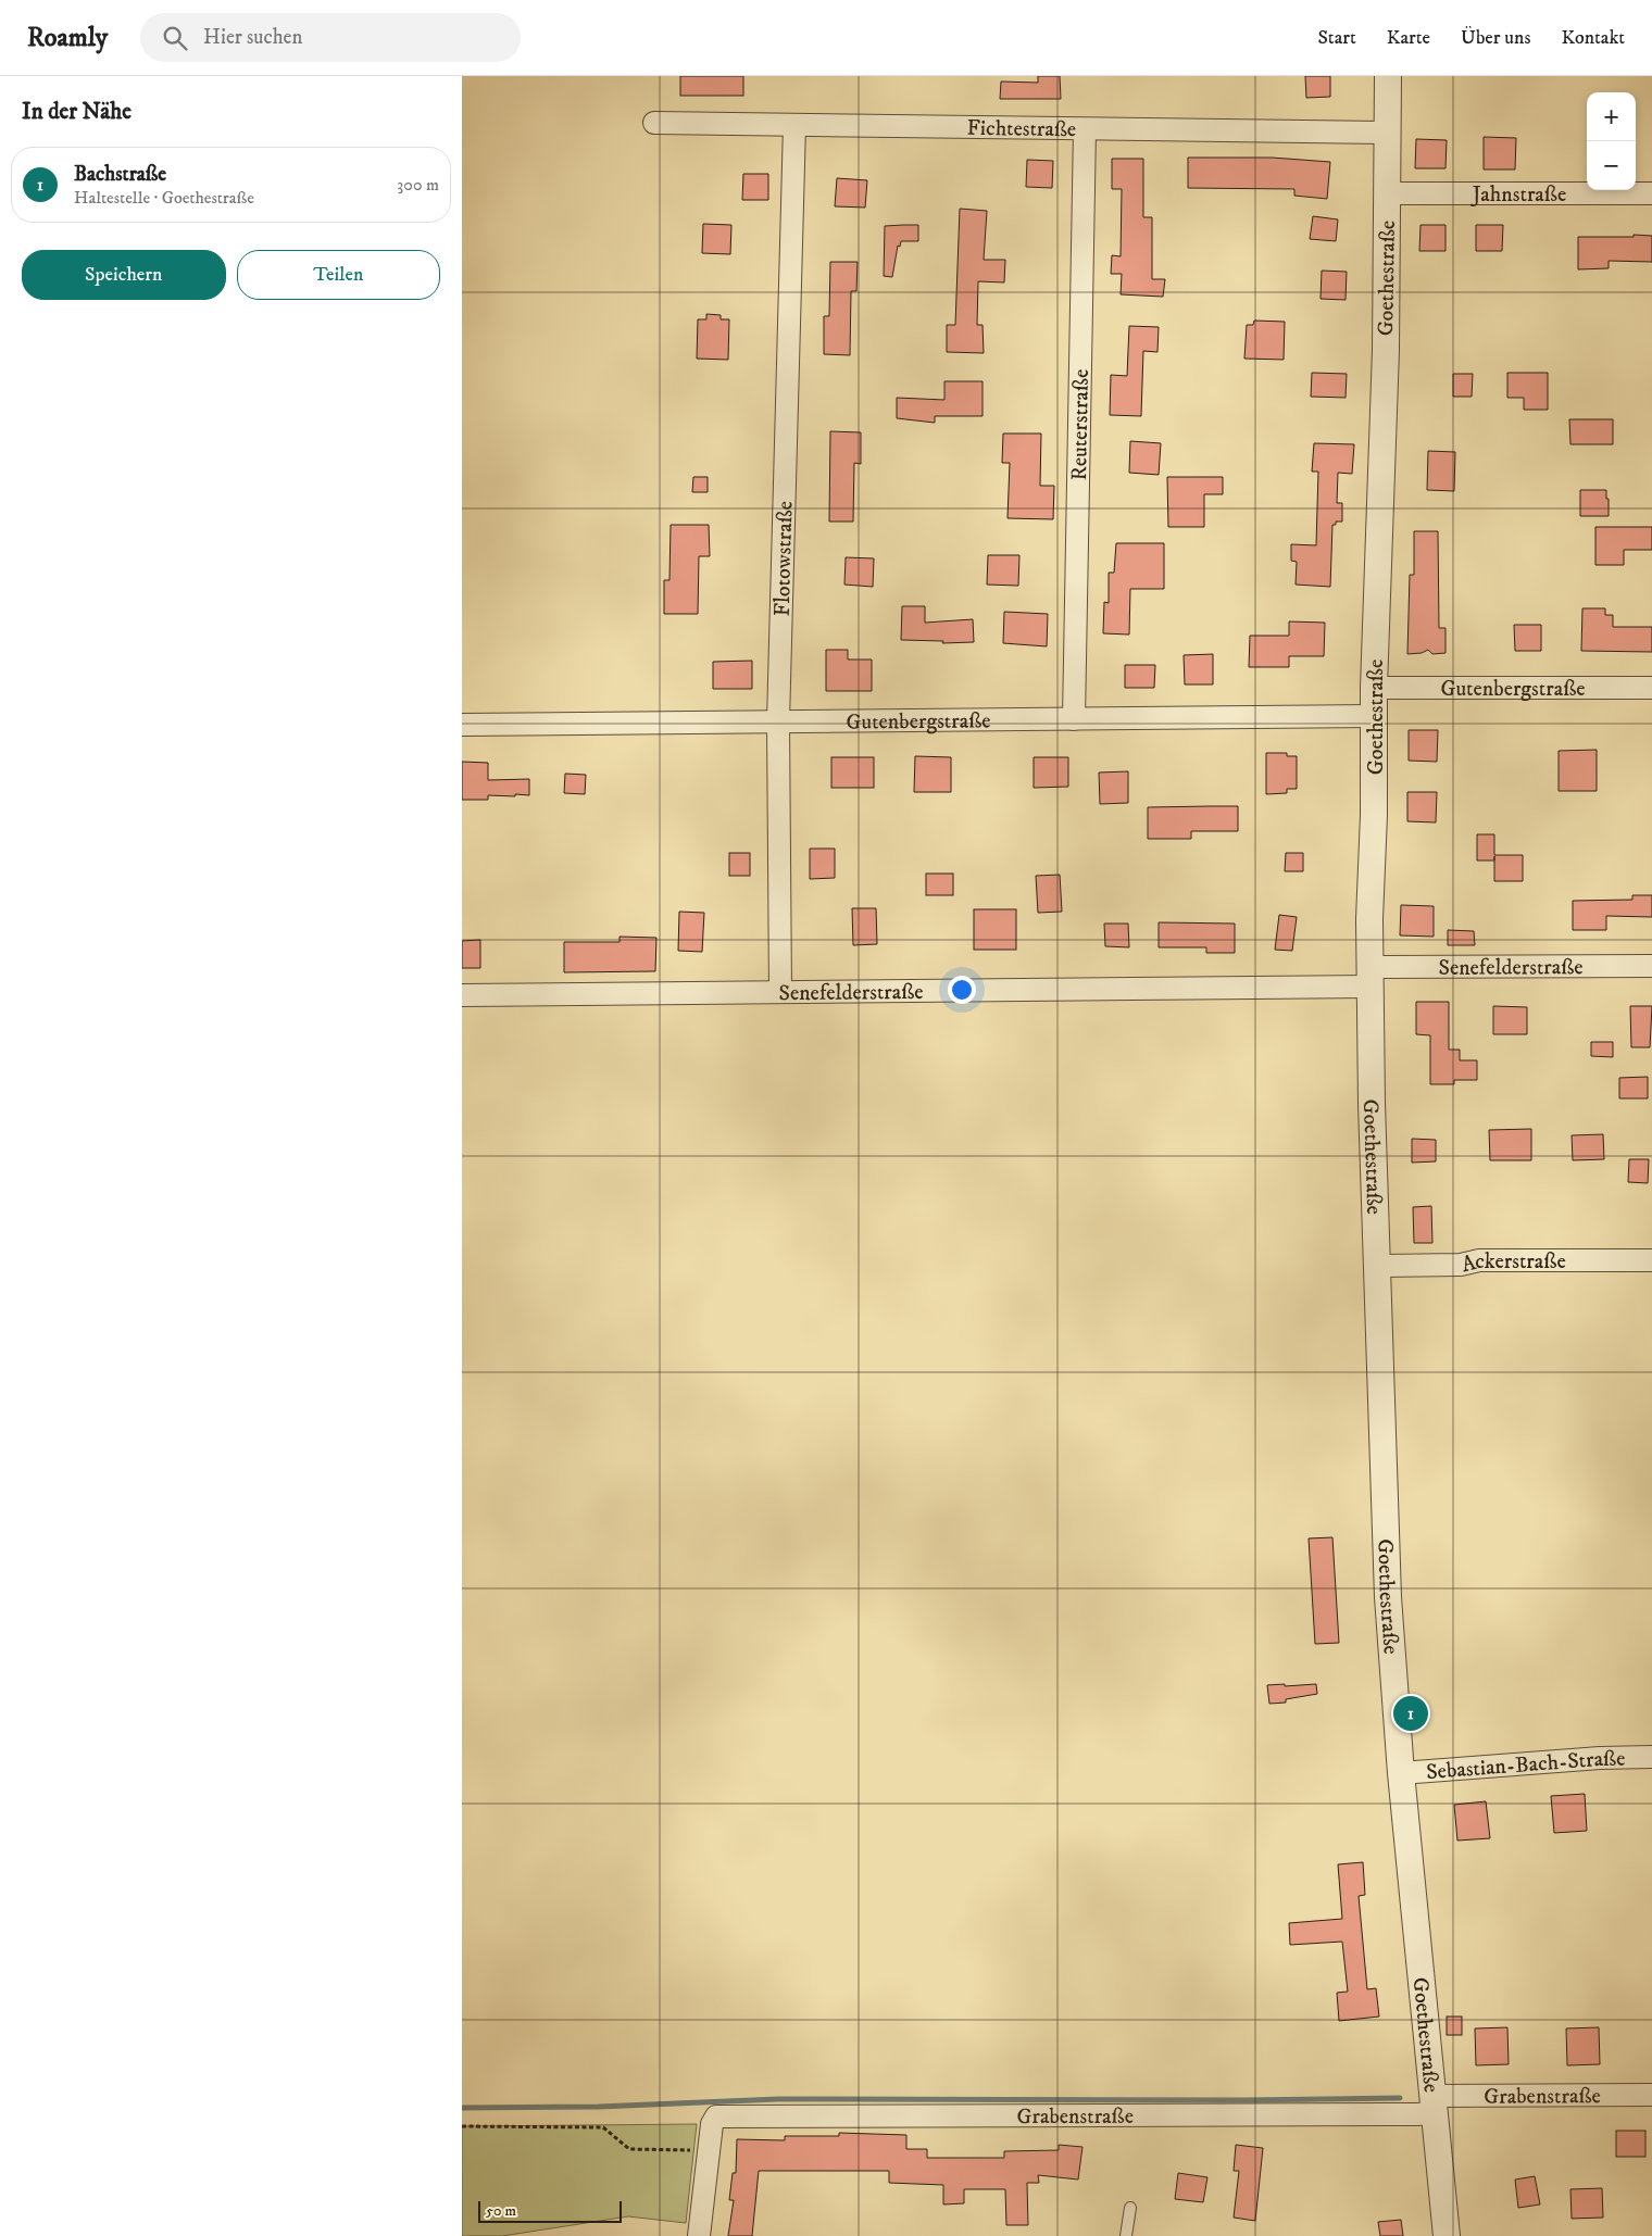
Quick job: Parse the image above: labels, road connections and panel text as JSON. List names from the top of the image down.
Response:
{
  "streets": {
    "street": [
      "Fichtestraße",
      "Jahnstraße",
      "Goethestraße",
      "Reuterstraße",
      "Flotowstraße",
      "Gutenbergstraße",
      "Senefelderstraße",
      "Ackerstraße",
      "Sebastian-Bach-Straße",
      "Grabenstraße"
    ]
  },
  "crossings": [
    ["Fichtestraße", "Goethestraße"],
    ["Fichtestraße", "Reuterstraße"],
    ["Fichtestraße", "Flotowstraße"],
    ["Jahnstraße", "Goethestraße"],
    ["Goethestraße", "Gutenbergstraße"],
    ["Goethestraße", "Senefelderstraße"],
    ["Goethestraße", "Ackerstraße"],
    ["Goethestraße", "Sebastian-Bach-Straße"],
    ["Goethestraße", "Grabenstraße"],
    ["Reuterstraße", "Gutenbergstraße"],
    ["Flotowstraße", "Gutenbergstraße"],
    ["Flotowstraße", "Senefelderstraße"]
  ],
  "scale_bar": "50 m",
  "page": {
    "header": "Roamly",
    "search": "Hier suchen",
    "nav": [
      "Start",
      "Karte",
      "Über uns",
      "Kontakt"
    ],
    "heading": "In der Nähe",
    "map_buttons": ["+", "−"],
    "list": [
      {
        "mark": "1",
        "name": "Bachstraße",
        "note": "Haltestelle · Goethestraße",
        "value": "300 m"
      }
    ],
    "buttons": ["Speichern", "Teilen"],
    "pins": "1",
    "scale": "50 m"
  }
}
